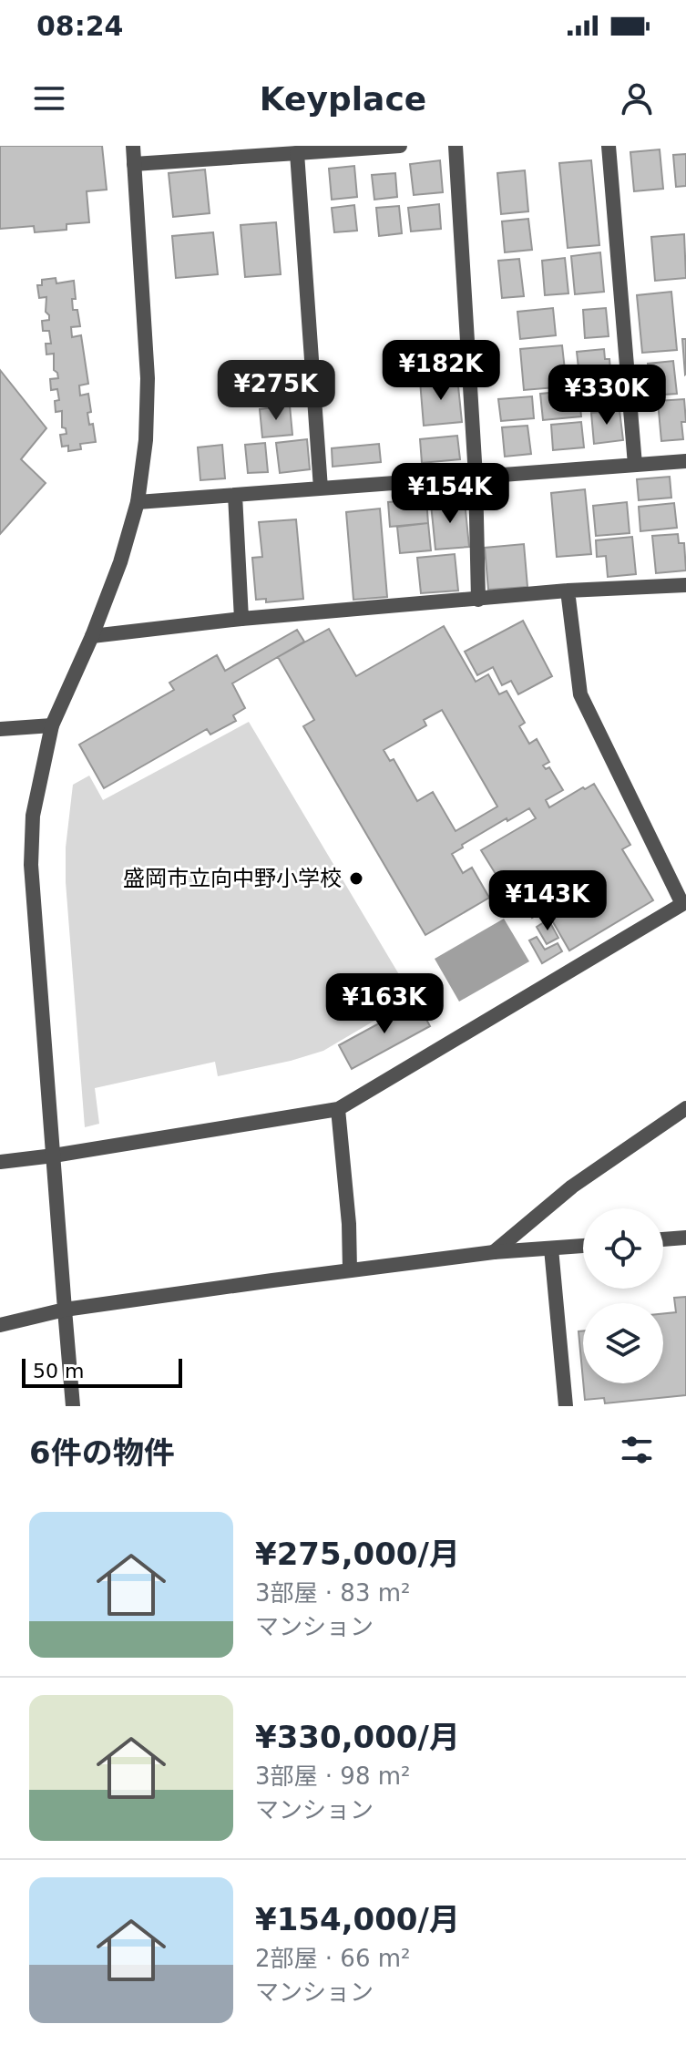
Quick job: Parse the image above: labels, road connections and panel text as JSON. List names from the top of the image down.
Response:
{
  "places": ["盛岡市立向中野小学校"],
  "scale_bar": "50 m",
  "page": {
    "status": "08:24",
    "header": "Keyplace",
    "price": [
      "¥182K",
      "¥275K",
      "¥330K",
      "¥154K",
      "¥143K",
      "¥163K"
    ],
    "scale": "50 m",
    "heading": "6件の物件",
    "list": [
      {
        "name": "¥275,000/月",
        "note": "3部屋 · 83 m² · マンション"
      },
      {
        "name": "¥330,000/月",
        "note": "3部屋 · 98 m² · マンション"
      },
      {
        "name": "¥154,000/月",
        "note": "2部屋 · 66 m² · マンション"
      }
    ]
  }
}
